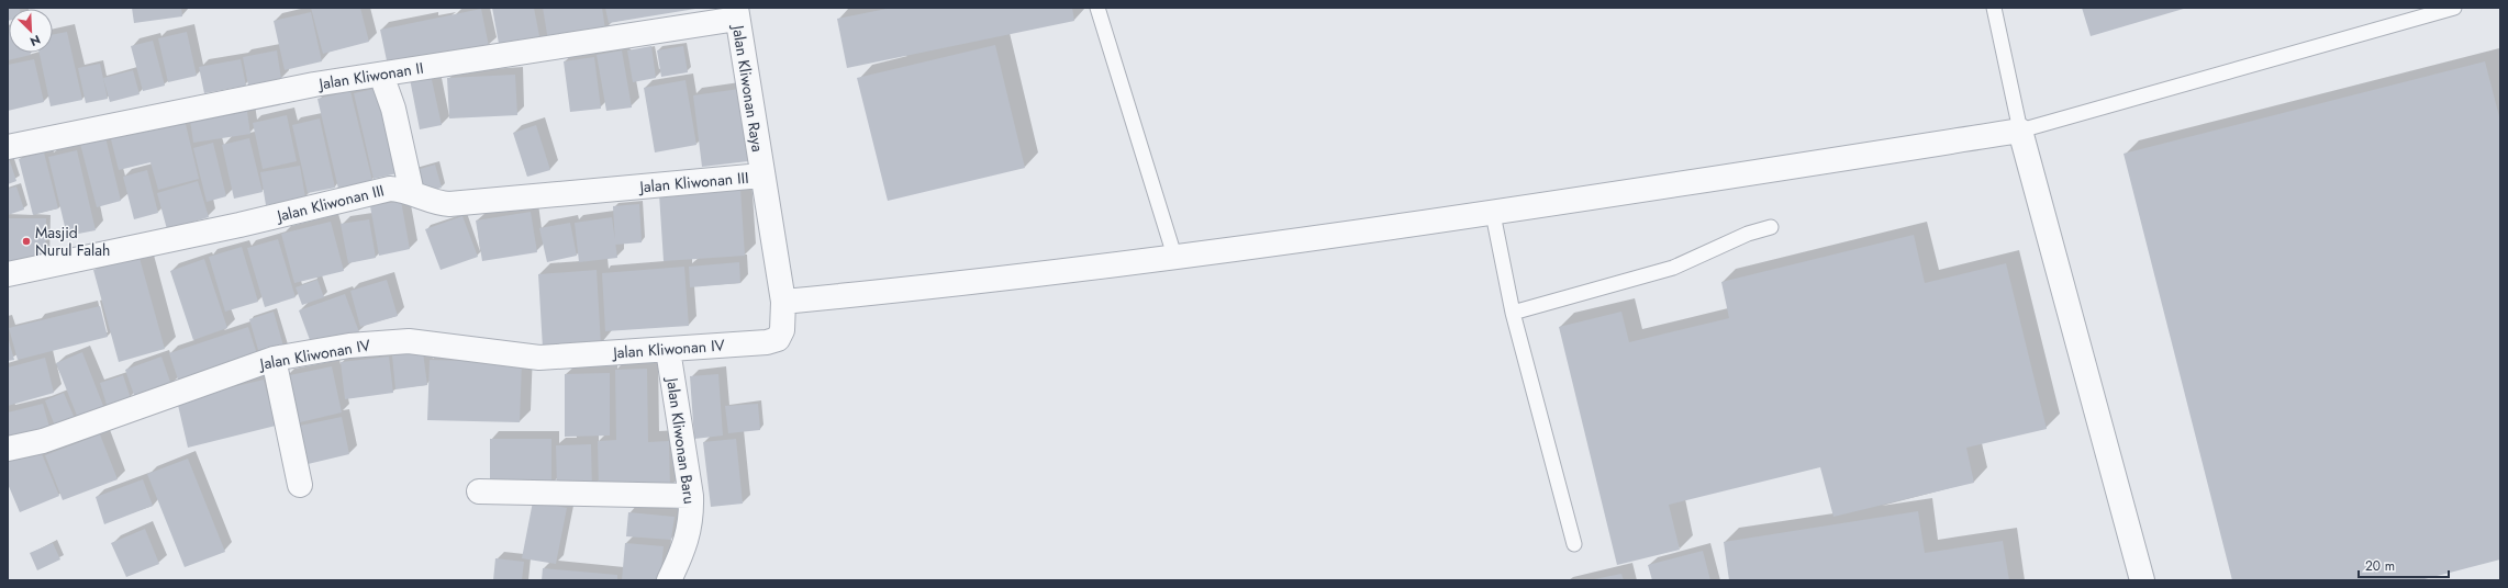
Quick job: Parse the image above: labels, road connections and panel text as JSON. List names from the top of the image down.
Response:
{
  "streets": {
    "street": [
      "Jalan Kliwonan II",
      "Jalan Kliwonan Raya",
      "Jalan Kliwonan III",
      "Jalan Kliwonan IV",
      "Jalan Kliwonan Baru"
    ]
  },
  "crossings": [
    ["Jalan Kliwonan II", "Jalan Kliwonan Raya"],
    ["Jalan Kliwonan Raya", "Jalan Kliwonan III"],
    ["Jalan Kliwonan Raya", "Jalan Kliwonan IV"],
    ["Jalan Kliwonan IV", "Jalan Kliwonan Baru"]
  ],
  "places": ["Masjid Nurul Falah"],
  "scale_bar": "20 m",
  "north": "bottom right"
}
